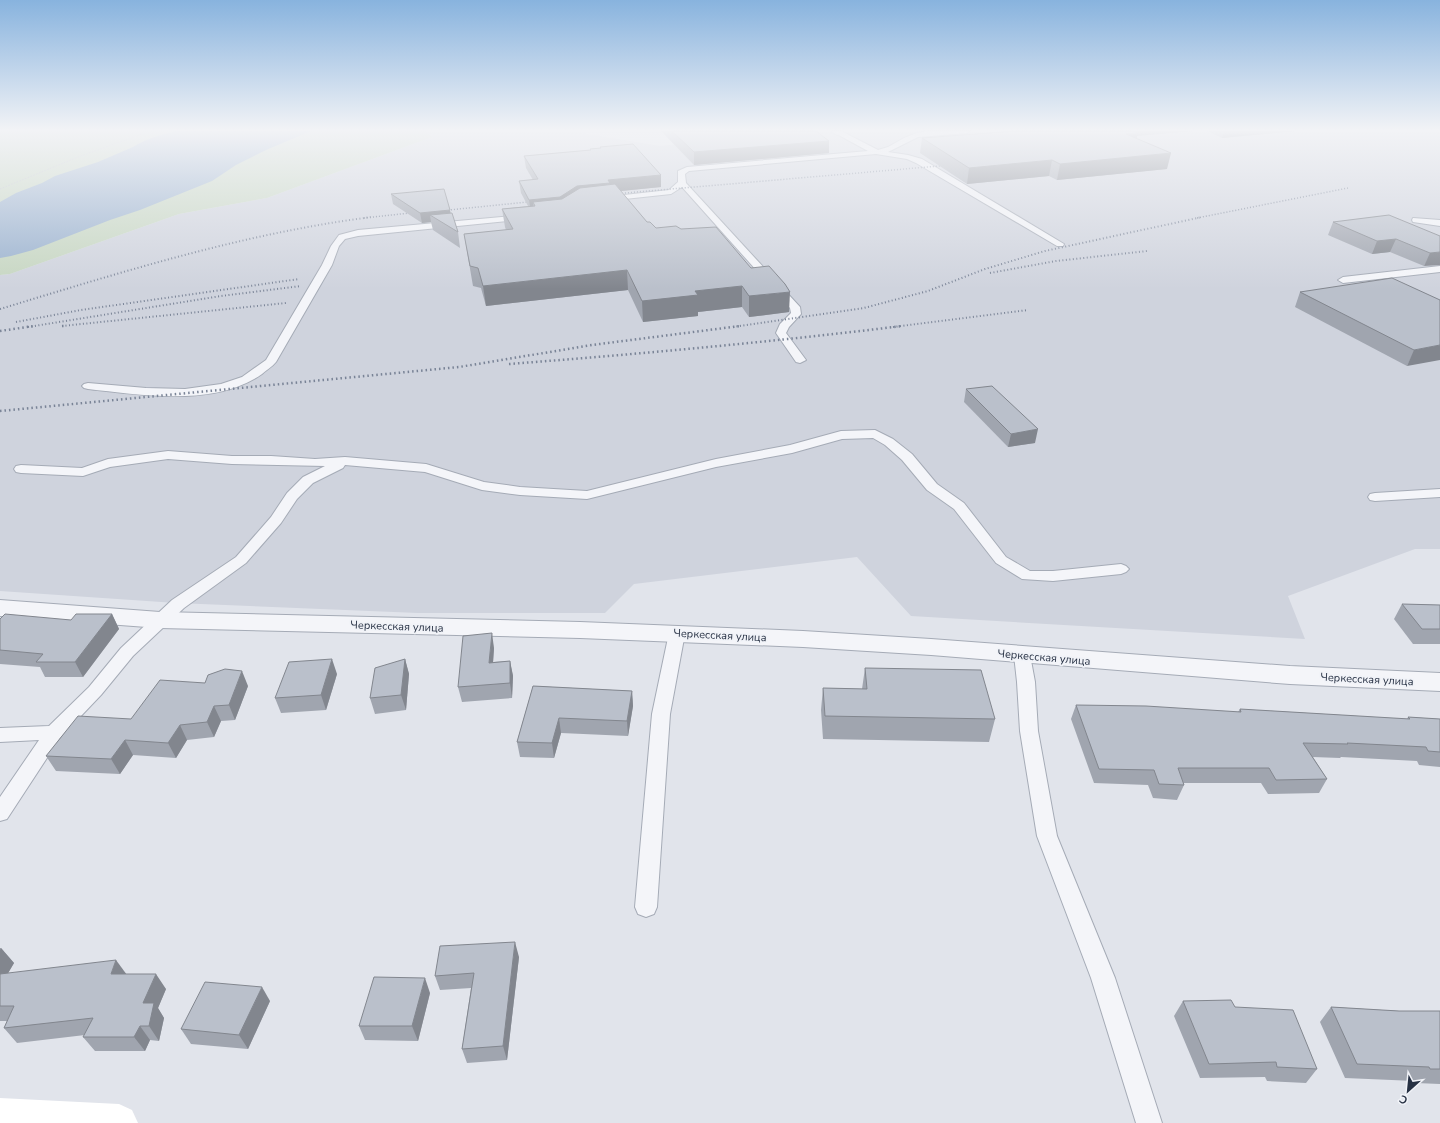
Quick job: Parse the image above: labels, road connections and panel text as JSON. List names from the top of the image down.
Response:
{
  "streets": {
    "street": ["Черкесская улица"]
  },
  "north": "bottom left"
}
